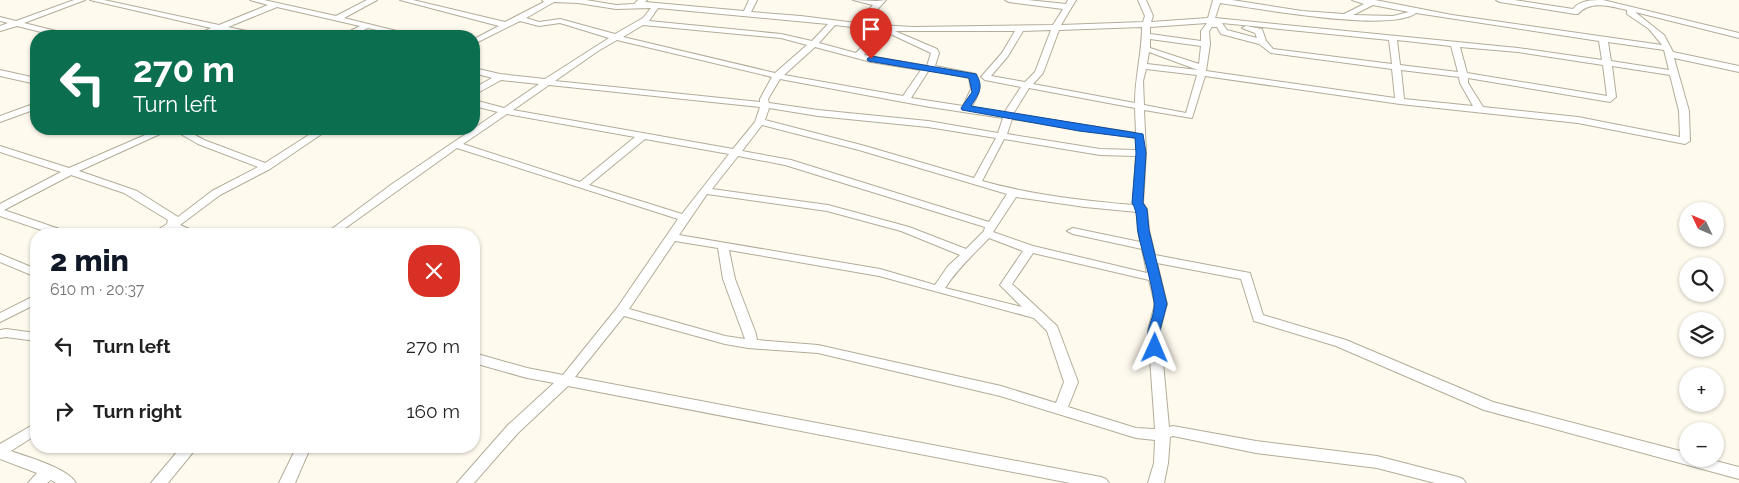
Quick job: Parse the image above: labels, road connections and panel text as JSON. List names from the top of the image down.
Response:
{
  "north": "top left",
  "page": {
    "turn": ["270 m", "Turn left"],
    "map_buttons": ["+", "−"],
    "heading": ["2 min", "610 m · 20:37"],
    "list": [
      {
        "name": "Turn left",
        "value": "270 m"
      },
      {
        "name": "Turn right",
        "value": "160 m"
      }
    ]
  }
}
